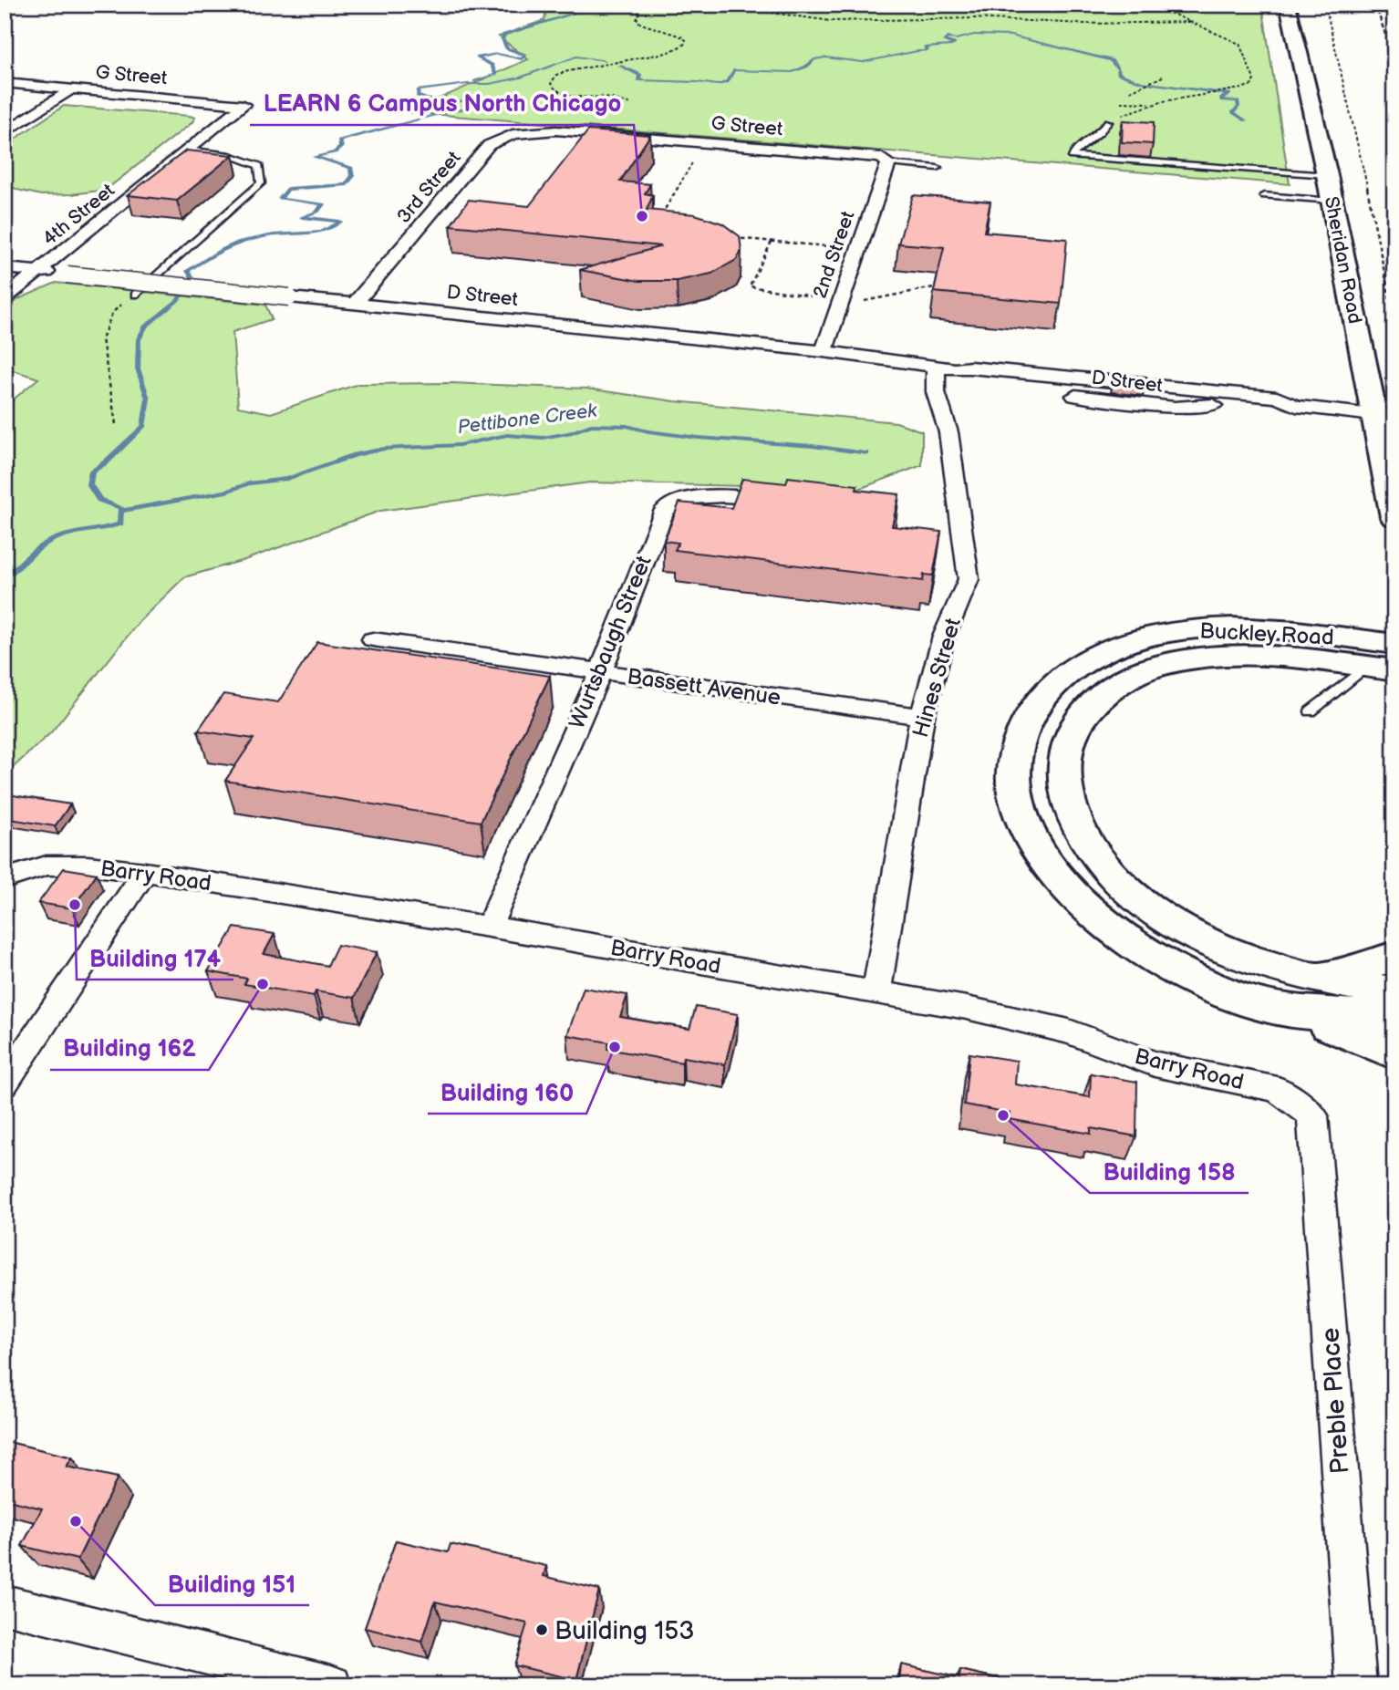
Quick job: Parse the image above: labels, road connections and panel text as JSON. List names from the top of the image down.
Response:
{
  "streets": {
    "main road": ["Sheridan Road", "Buckley Road"],
    "street": [
      "G Street",
      "3rd Street",
      "4th Street",
      "2nd Street",
      "D Street",
      "Wurtsbaugh Street",
      "Hines Street",
      "Bassett Avenue",
      "Barry Road",
      "Preble Place"
    ]
  },
  "crossings": [
    ["G Street", "3rd Street"],
    ["G Street", "4th Street"],
    ["G Street", "2nd Street"],
    ["3rd Street", "D Street"],
    ["4th Street", "D Street"],
    ["2nd Street", "D Street"],
    ["Sheridan Road", "D Street"],
    ["D Street", "Hines Street"],
    ["Wurtsbaugh Street", "Bassett Avenue"],
    ["Wurtsbaugh Street", "Barry Road"],
    ["Hines Street", "Bassett Avenue"],
    ["Hines Street", "Barry Road"],
    ["Barry Road", "Preble Place"]
  ],
  "water": ["Pettibone Creek"],
  "places": [
    "LEARN 6 Campus North Chicago",
    "Building 174",
    "Building 162",
    "Building 160",
    "Building 158",
    "Building 151",
    "Building 153"
  ]
}
